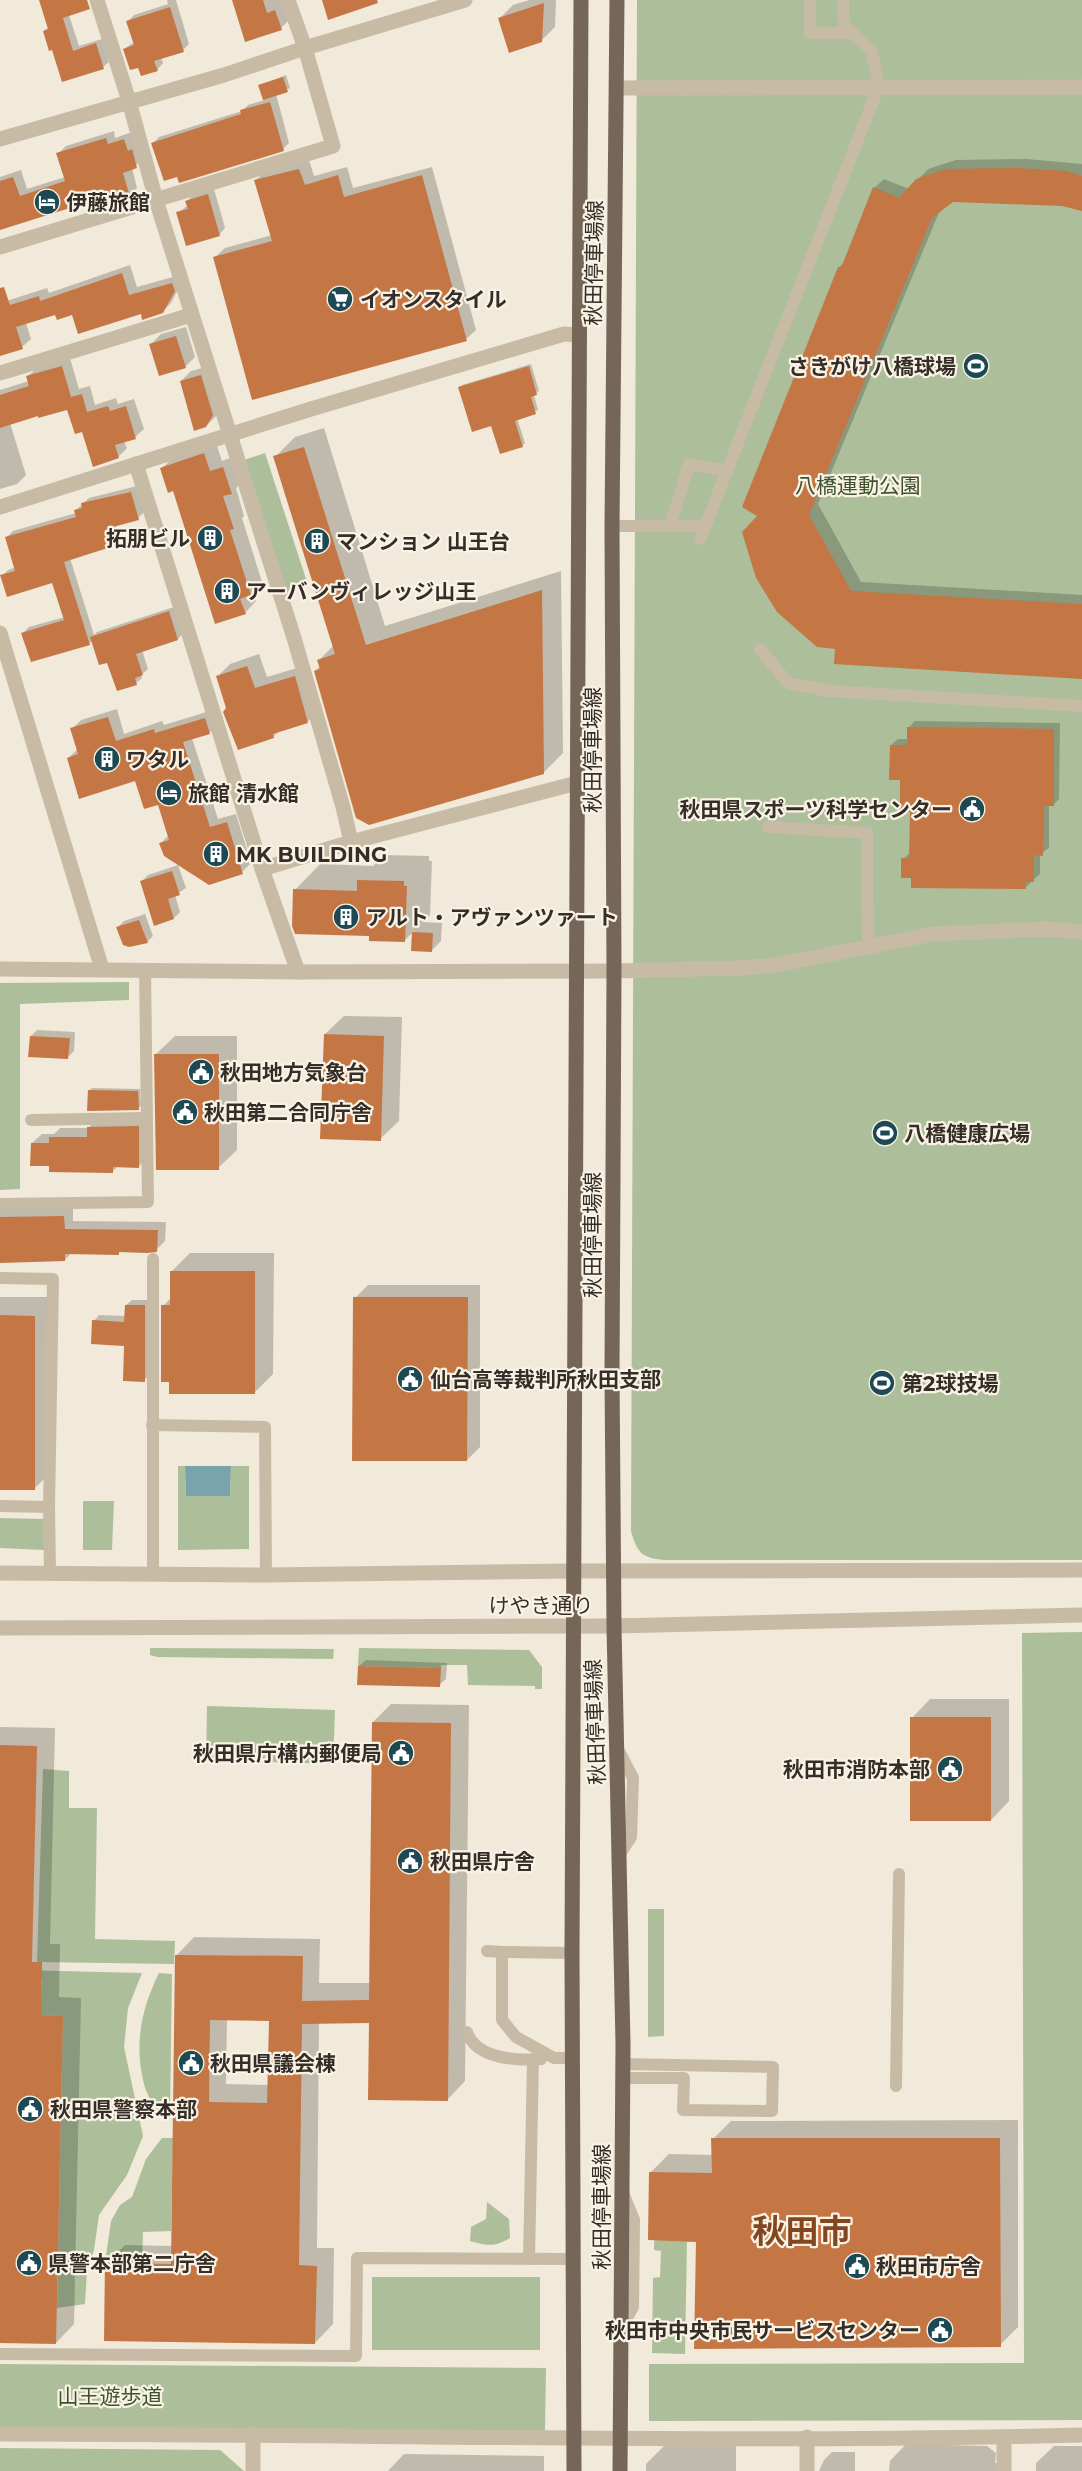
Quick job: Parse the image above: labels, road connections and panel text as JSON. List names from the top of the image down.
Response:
{
  "streets": {
    "main road": ["秋田停車場線"],
    "street": ["けやき通り"]
  },
  "crossings": [
    ["秋田停車場線", "けやき通り"]
  ],
  "districts": ["秋田市"],
  "parks": ["八橋運動公園", "山王遊歩道"],
  "places": {
    "hotel": ["伊藤旅館", "旅館 清水館"],
    "supermarket": ["イオンスタイル"],
    "sports": ["さきがけ八橋球場", "八橋健康広場", "第2球技場"],
    "building": [
      "拓朋ビル",
      "マンション 山王台",
      "アーバンヴィレッジ山王",
      "ワタル",
      "MK BUILDING",
      "アルト・アヴァンツァート"
    ],
    "public building": [
      "秋田県スポーツ科学センター",
      "秋田地方気象台",
      "秋田第二合同庁舎",
      "仙台高等裁判所秋田支部",
      "秋田県庁構内郵便局",
      "秋田市消防本部",
      "秋田県庁舎",
      "秋田県議会棟",
      "秋田県警察本部",
      "県警本部第二庁舎",
      "秋田市庁舎",
      "秋田市中央市民サービスセンター"
    ]
  }
}
